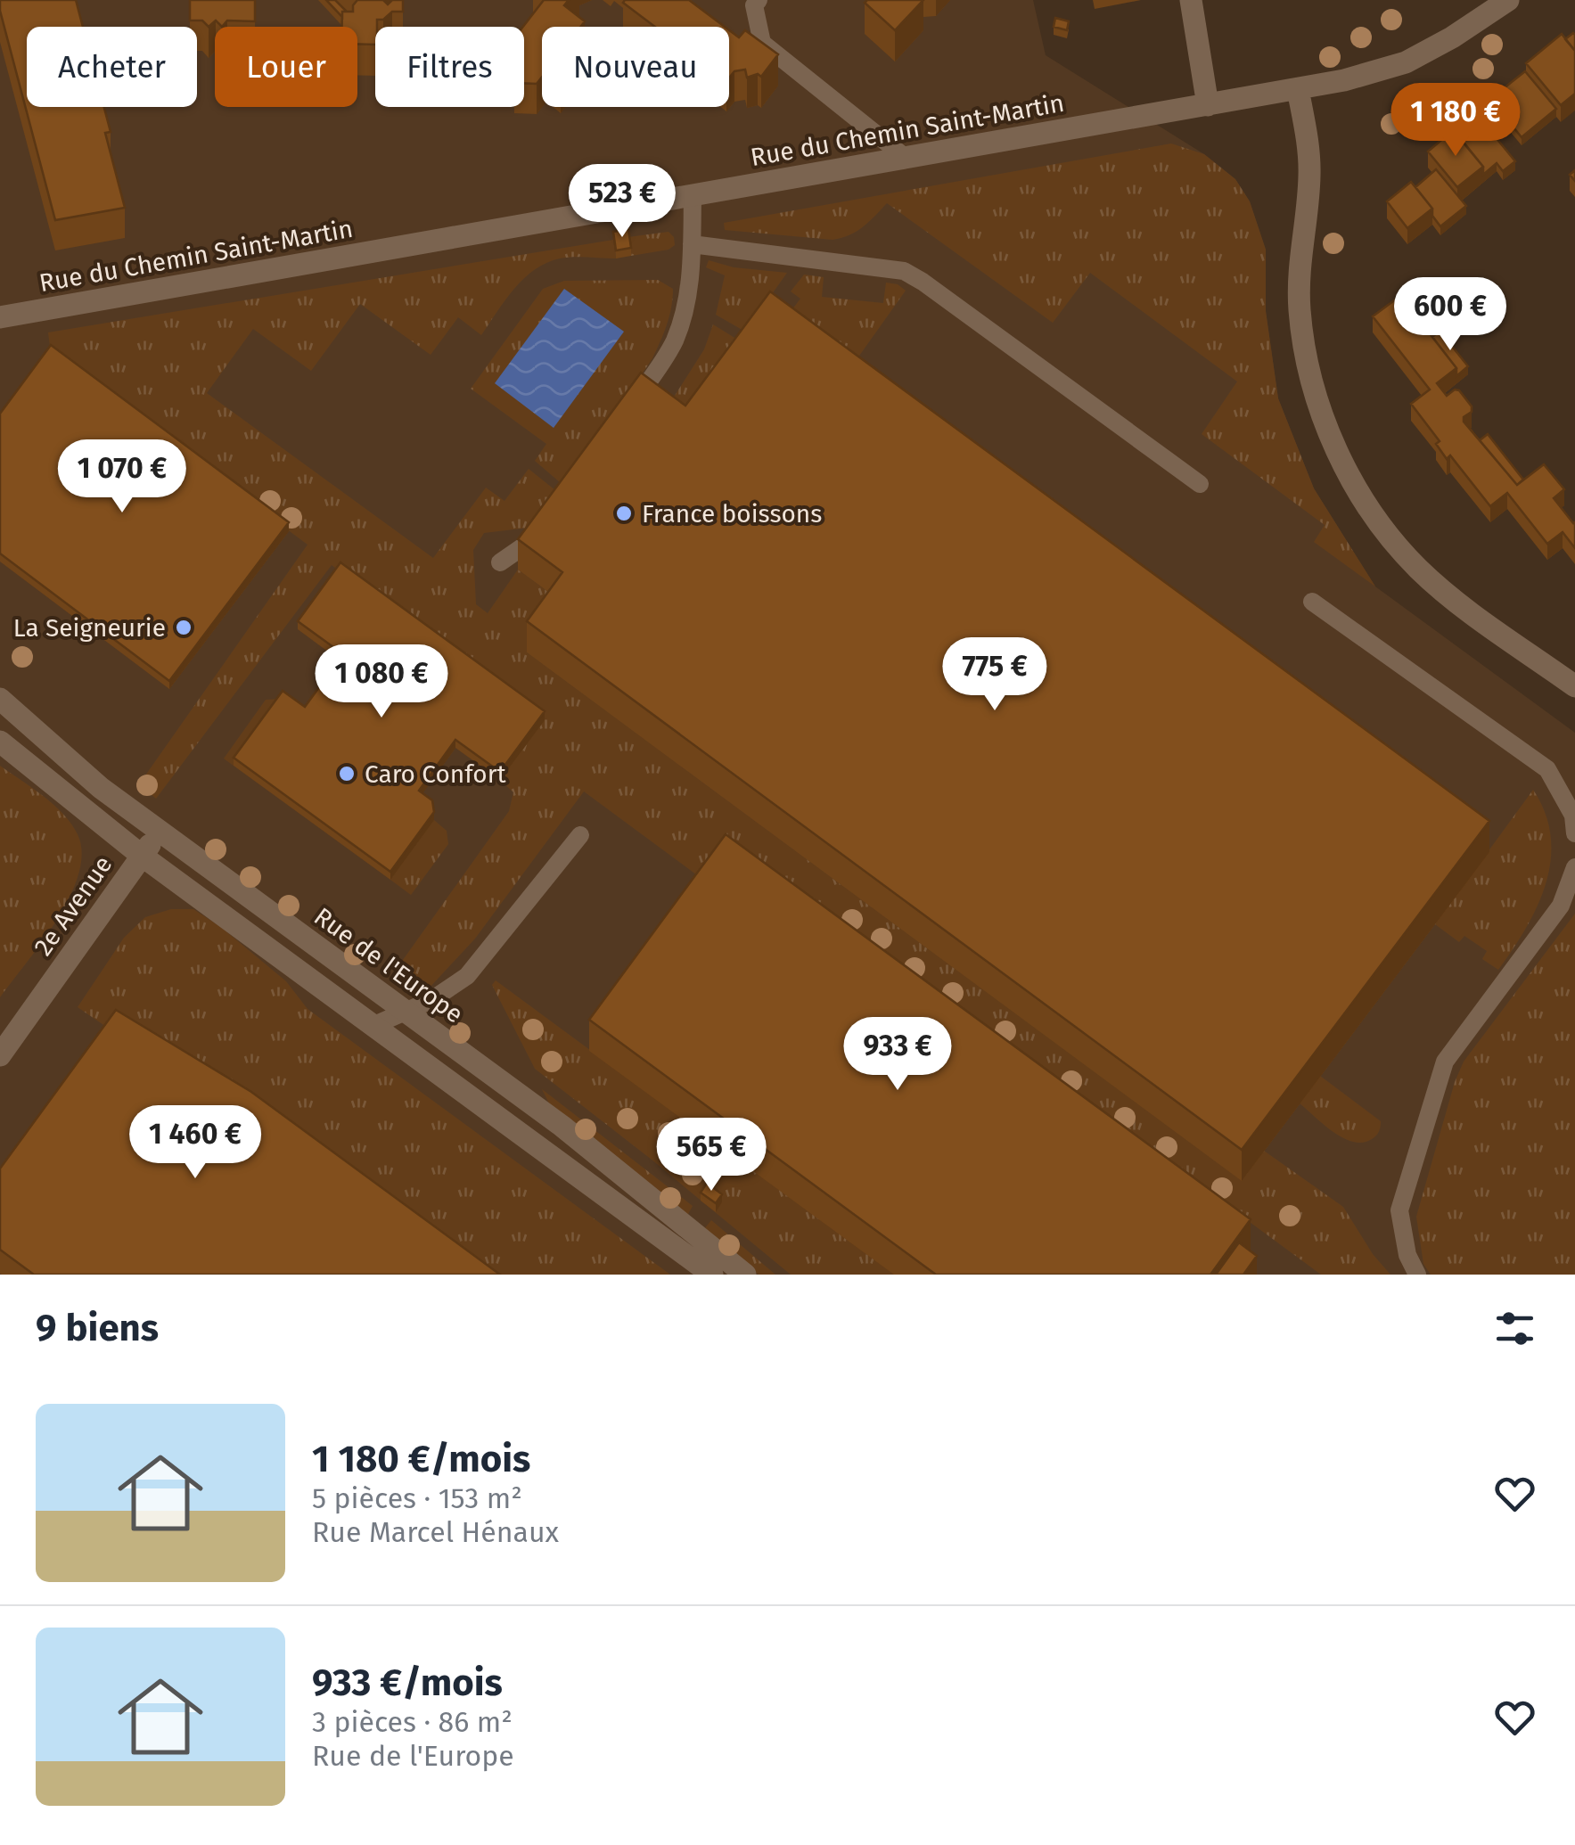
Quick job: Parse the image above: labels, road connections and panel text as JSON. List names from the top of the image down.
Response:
{
  "streets": {
    "street": ["Rue du Chemin Saint-Martin", "2e Avenue", "Rue de l'Europe"]
  },
  "crossings": [
    ["2e Avenue", "Rue de l'Europe"]
  ],
  "places": ["France boissons", "La Seigneurie", "Caro Confort"],
  "page": {
    "chip": [
      "Acheter",
      "Louer",
      "Filtres",
      "Nouveau"
    ],
    "price": [
      "1 180 €",
      "523 €",
      "600 €",
      "1 070 €",
      "775 €",
      "1 080 €",
      "933 €",
      "1 460 €",
      "565 €"
    ],
    "heading": "9 biens",
    "list": [
      {
        "name": "1 180 €/mois",
        "note": "5 pièces · 153 m² · Rue Marcel Hénaux"
      },
      {
        "name": "933 €/mois",
        "note": "3 pièces · 86 m² · Rue de l'Europe"
      }
    ]
  }
}
